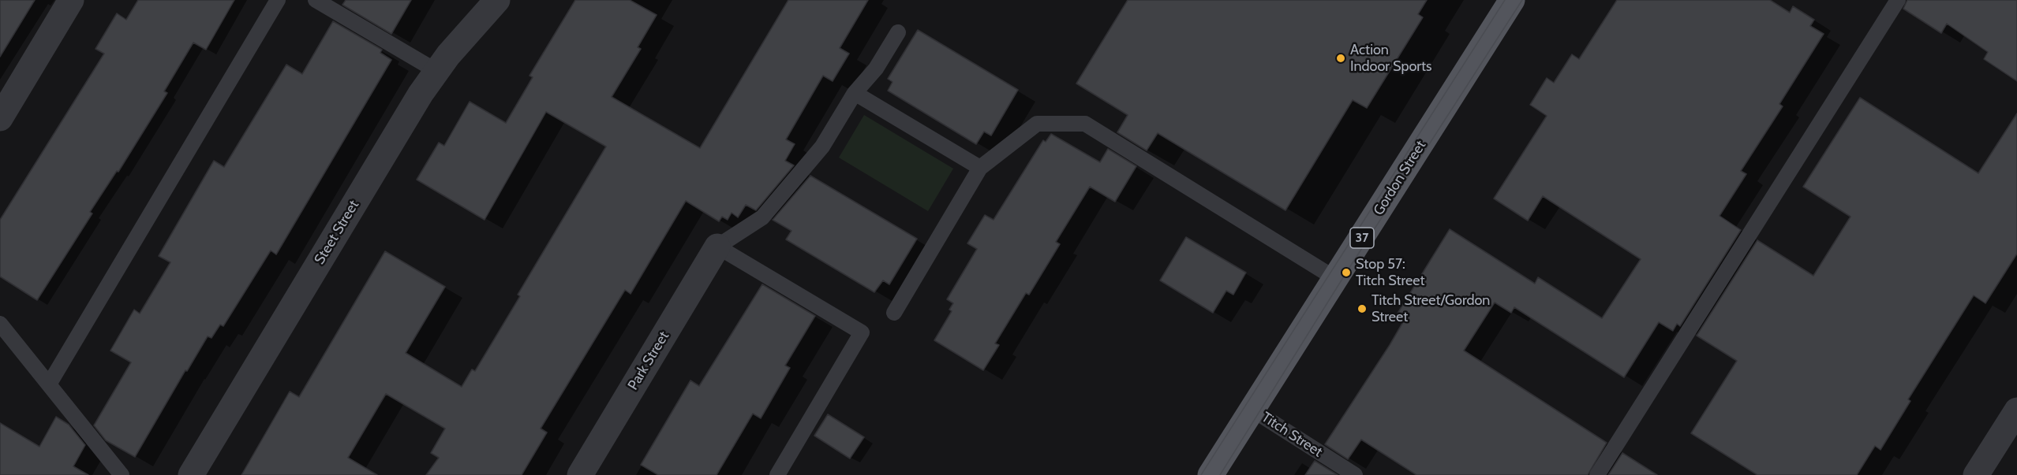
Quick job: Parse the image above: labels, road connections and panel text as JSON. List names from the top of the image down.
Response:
{
  "streets": {
    "main road": ["Gordon Street", "37"],
    "street": ["Steet Street", "Park Street"],
    "lane": ["Titch Street"]
  },
  "crossings": [
    ["Gordon Street", "Titch Street"]
  ],
  "places": ["Action Indoor Sports", "Stop 57: Titch Street", "Titch Street/Gordon Street"]
}
